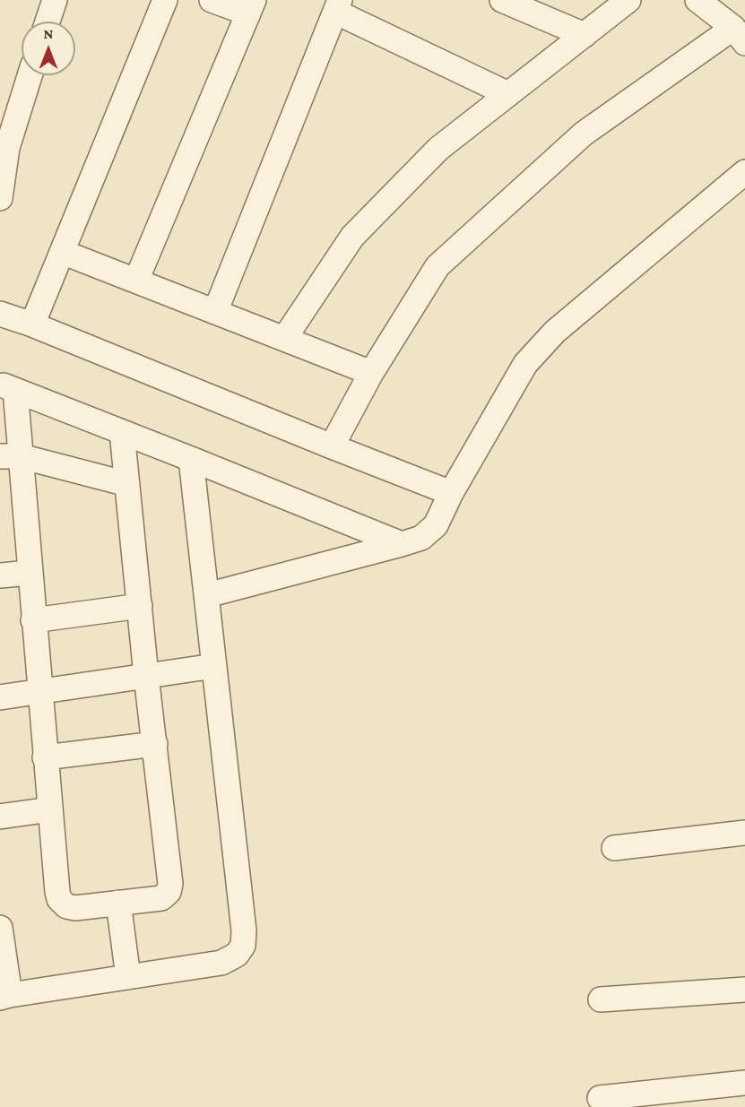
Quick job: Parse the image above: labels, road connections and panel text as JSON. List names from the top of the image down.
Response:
{
  "north": "top"
}
